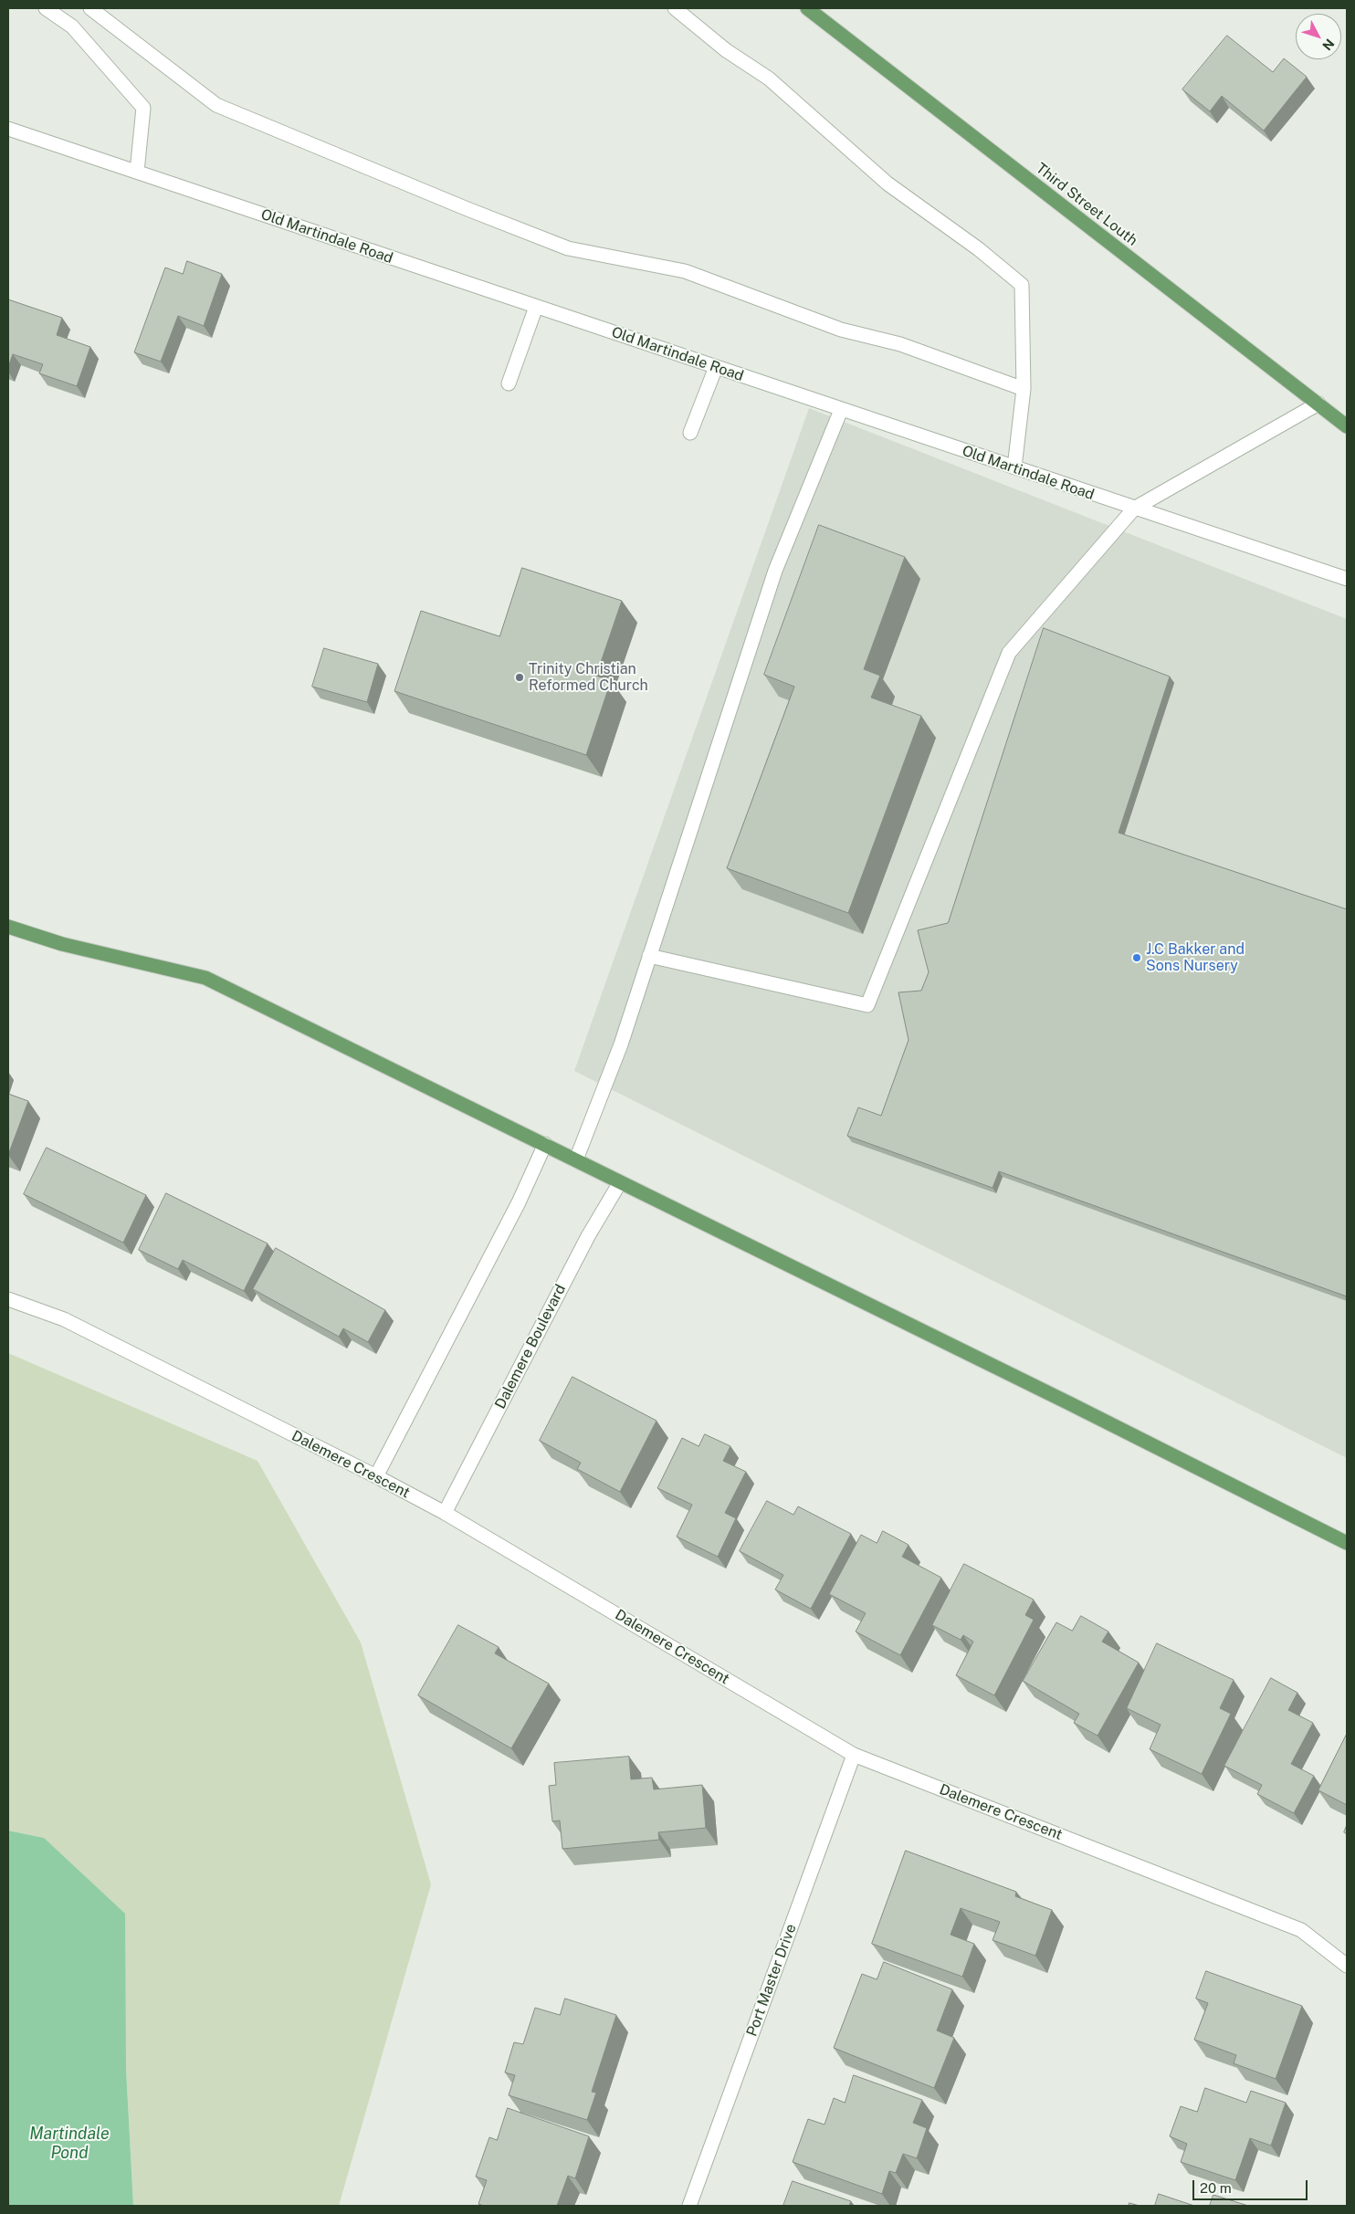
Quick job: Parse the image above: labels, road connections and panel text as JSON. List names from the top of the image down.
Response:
{
  "streets": {
    "main road": ["Third Street Louth"],
    "street": [
      "Old Martindale Road",
      "Dalemere Boulevard",
      "Dalemere Crescent",
      "Port Master Drive"
    ]
  },
  "crossings": [
    ["Dalemere Boulevard", "Dalemere Crescent"],
    ["Dalemere Crescent", "Port Master Drive"]
  ],
  "water": ["Martindale Pond"],
  "places": ["Trinity Christian Reformed Church", "J.C Bakker and Sons Nursery"],
  "scale_bar": "20 m",
  "north": "bottom right"
}
